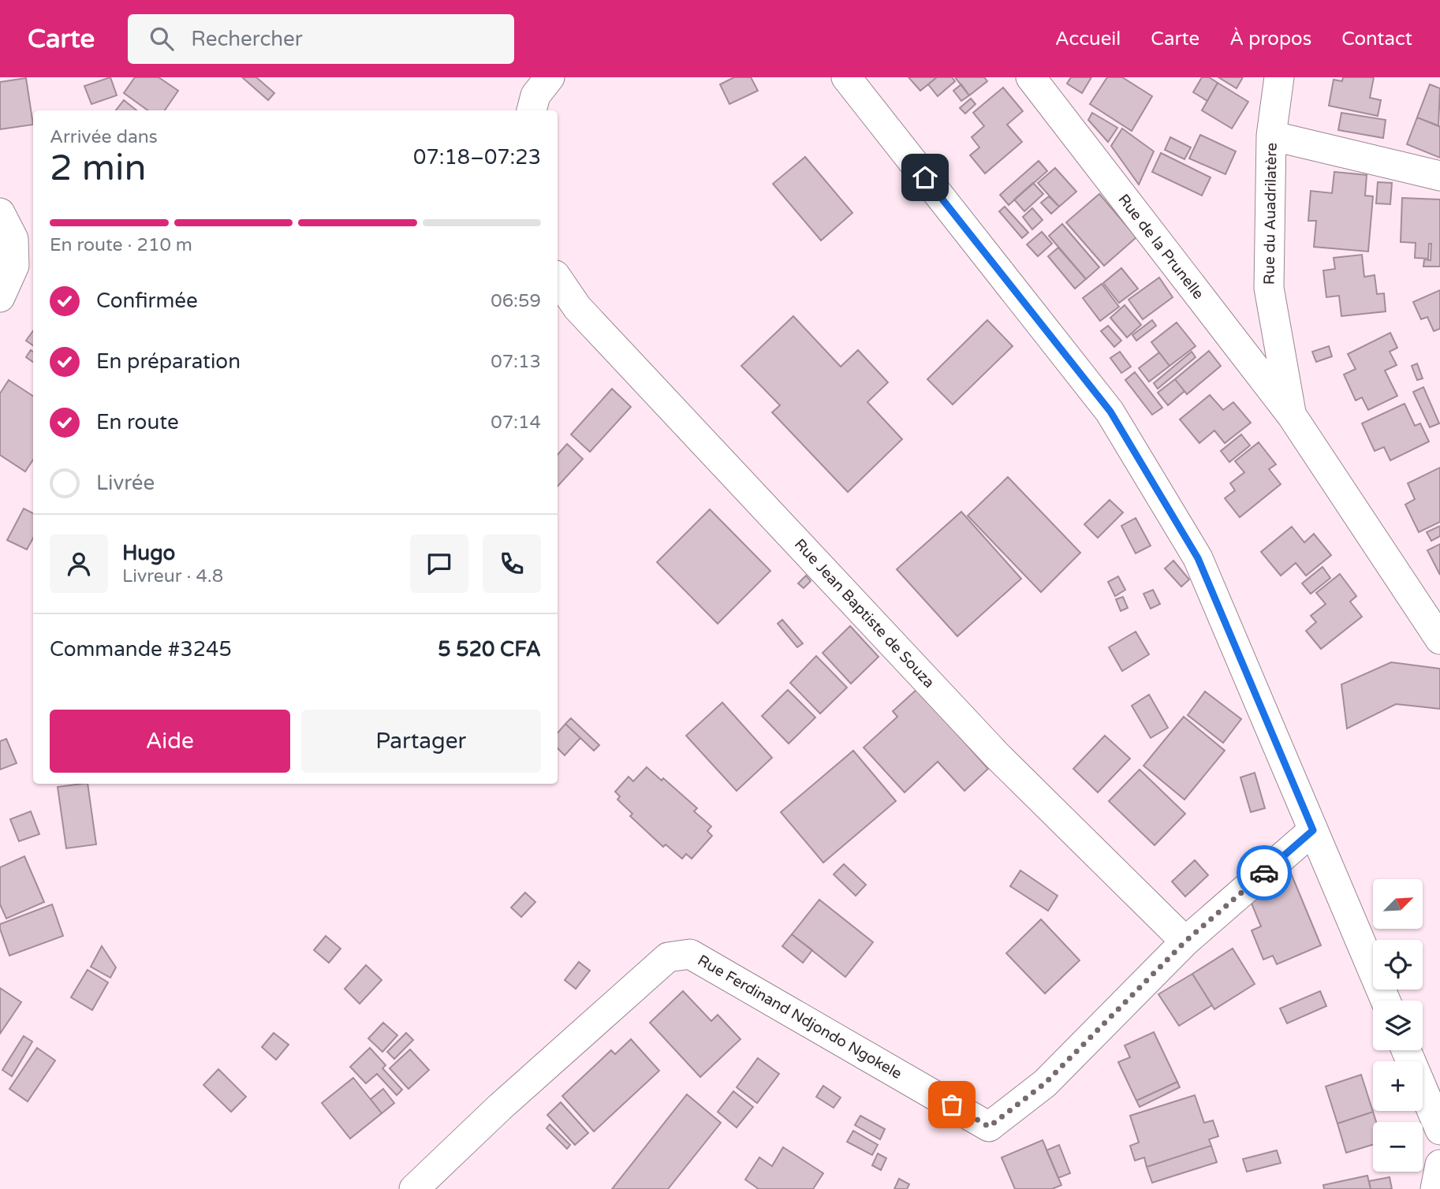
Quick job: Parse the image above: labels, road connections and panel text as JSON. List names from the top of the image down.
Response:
{
  "streets": {
    "street": [
      "Rue du Auadrilatère",
      "Rue de la Prunelle",
      "Rue Jean Baptiste de Souza",
      "Rue Ferdinand Ndjondo Ngokele"
    ]
  },
  "crossings": [
    ["Rue du Auadrilatère", "Rue de la Prunelle"],
    ["Rue Jean Baptiste de Souza", "Rue Ferdinand Ndjondo Ngokele"]
  ],
  "north": "top right",
  "page": {
    "header": "Carte",
    "search": "Rechercher",
    "nav": [
      "Accueil",
      "Carte",
      "À propos",
      "Contact"
    ],
    "heading": ["2 min", "Arrivée dans", "07:18–07:23"],
    "panel": [
      "Hugo",
      "Livreur · 4.8",
      "Commande #3245",
      "5 520 CFA"
    ],
    "bar": "En route · 210 m",
    "list": [
      ["Confirmée", "06:59"],
      ["En préparation", "07:13"],
      ["En route", "07:14"],
      "Livrée"
    ],
    "buttons": ["Aide", "Partager"],
    "map_buttons": ["+", "−"]
  }
}
